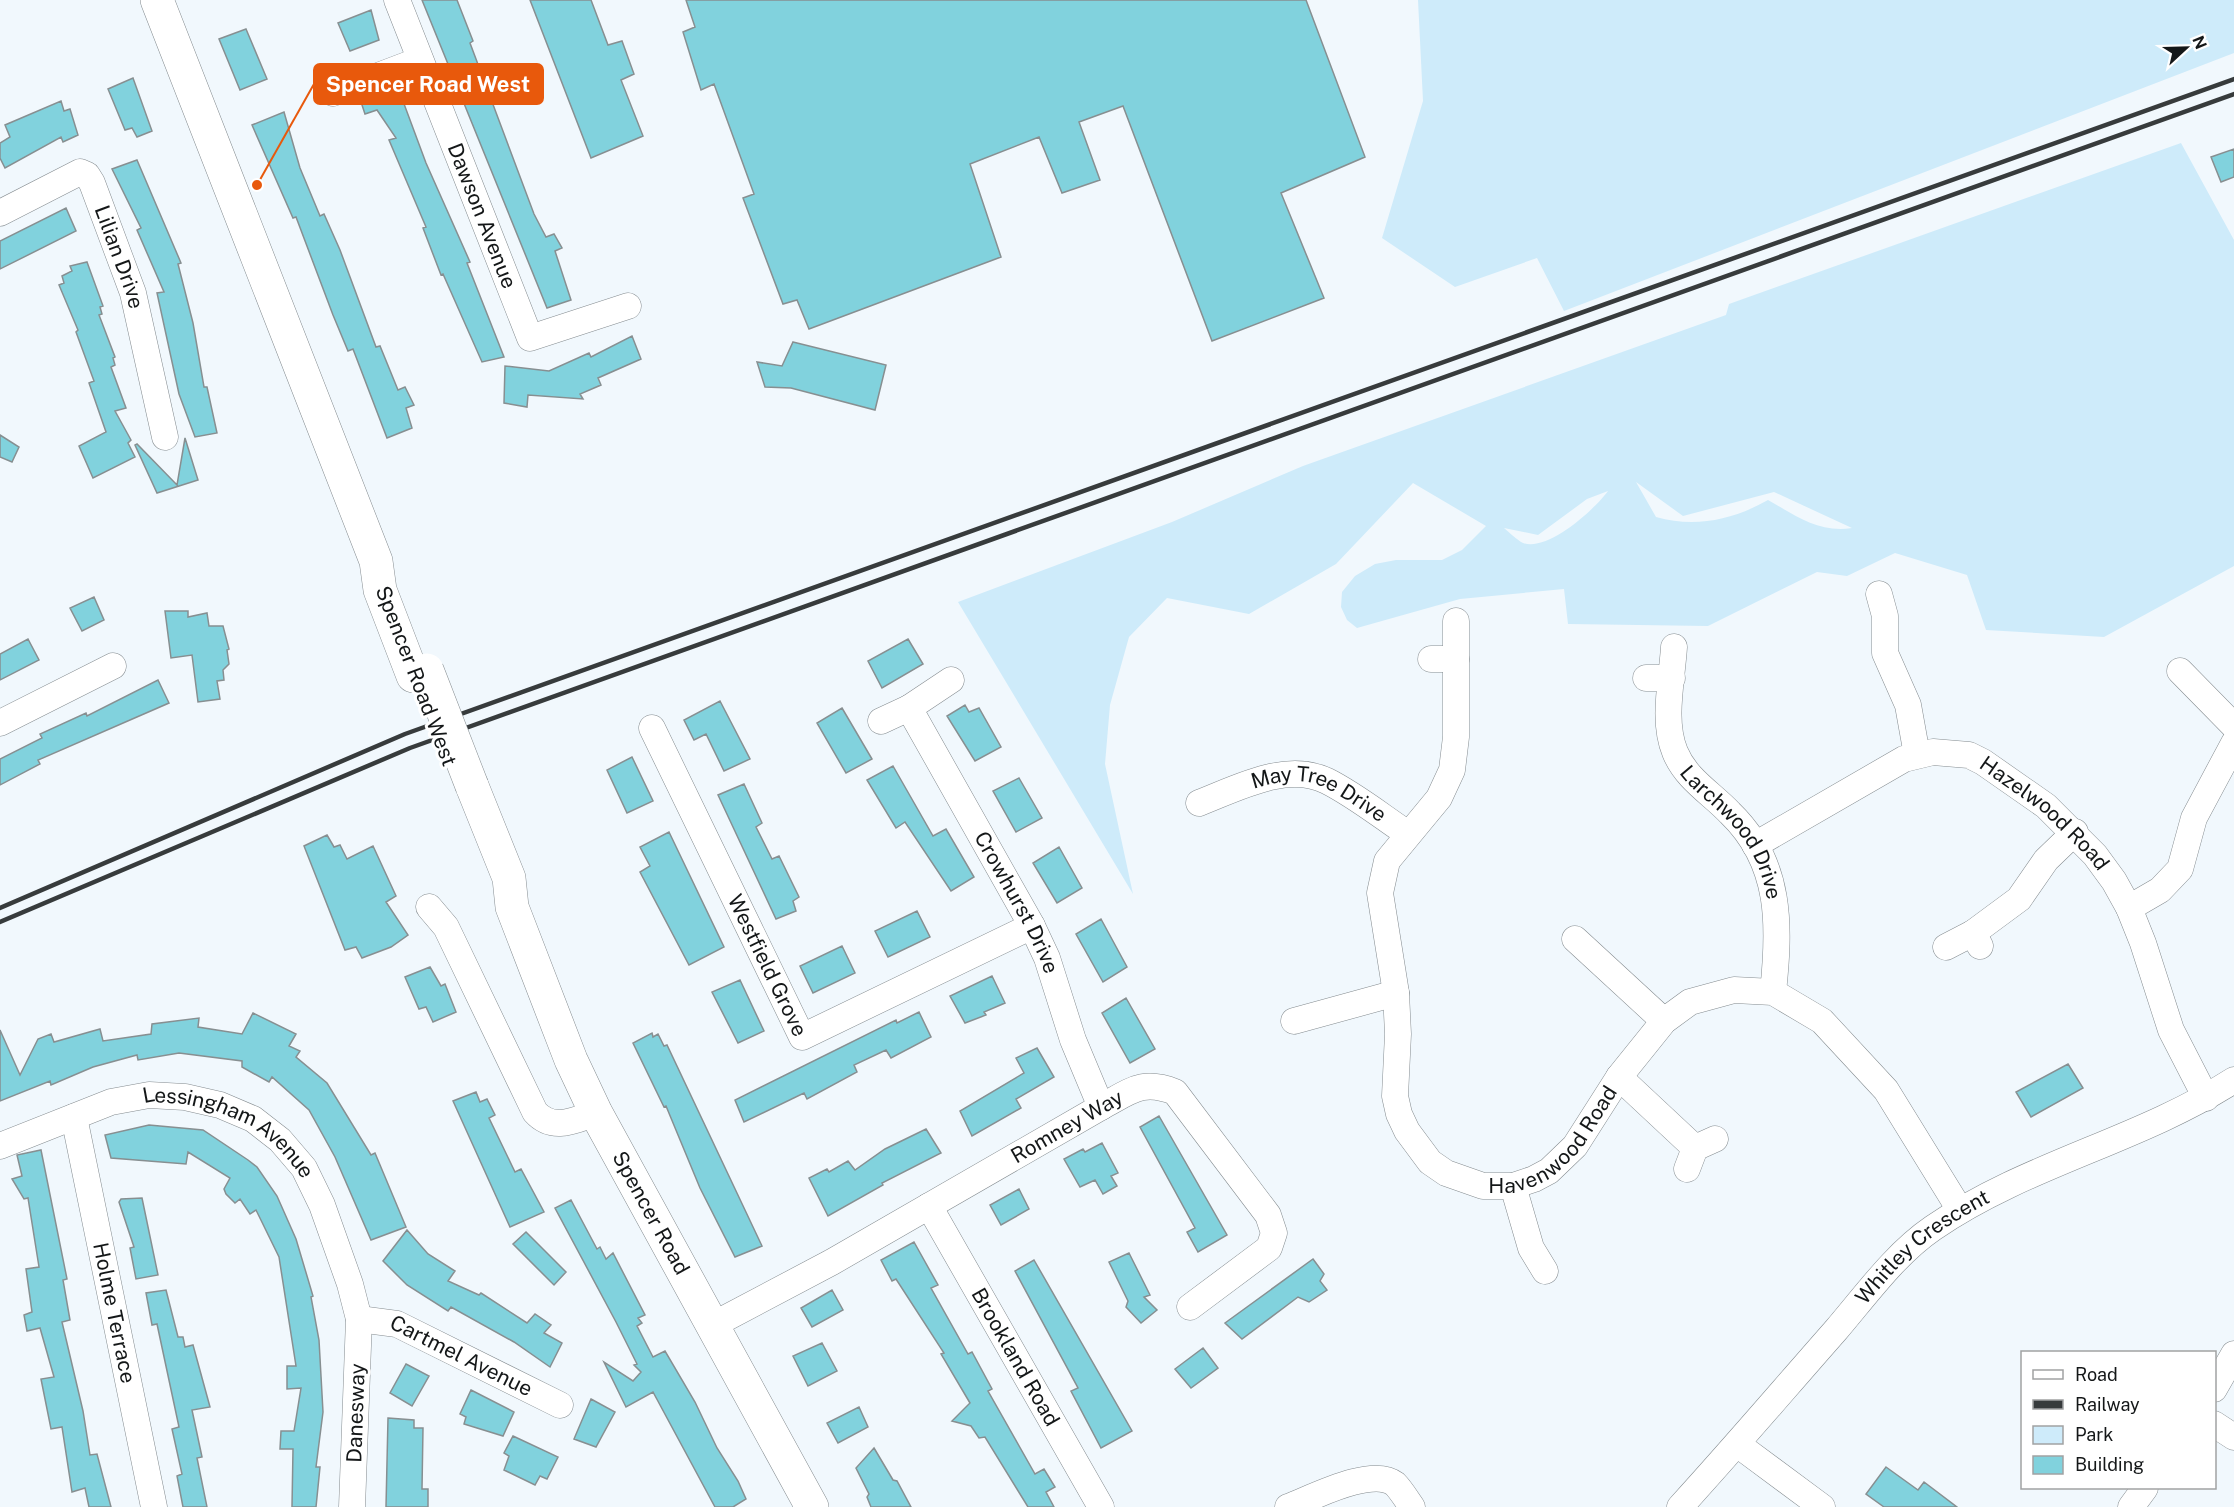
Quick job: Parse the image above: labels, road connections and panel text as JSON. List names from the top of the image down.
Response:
{
  "streets": {
    "street": [
      "Dawson Avenue",
      "Lilian Drive",
      "Spencer Road West",
      "May Tree Drive",
      "Hazelwood Road",
      "Larchwood Drive",
      "Crowhurst Drive",
      "Westfield Grove",
      "Romney Way",
      "Havenwood Road",
      "Lessingham Avenue",
      "Spencer Road",
      "Whitley Crescent",
      "Holme Terrace",
      "Brookland Road",
      "Cartmel Avenue",
      "Danesway"
    ]
  },
  "crossings": [
    ["Spencer Road West", "Spencer Road"],
    ["May Tree Drive", "Havenwood Road"],
    ["Hazelwood Road", "Larchwood Drive"],
    ["Hazelwood Road", "Whitley Crescent"],
    ["Larchwood Drive", "Havenwood Road"],
    ["Crowhurst Drive", "Westfield Grove"],
    ["Crowhurst Drive", "Romney Way"],
    ["Romney Way", "Spencer Road"],
    ["Romney Way", "Brookland Road"],
    ["Havenwood Road", "Whitley Crescent"],
    ["Lessingham Avenue", "Holme Terrace"],
    ["Lessingham Avenue", "Cartmel Avenue"],
    ["Lessingham Avenue", "Danesway"],
    ["Cartmel Avenue", "Danesway"]
  ],
  "places": ["Spencer Road West"],
  "legend": [
    "Road",
    "Railway",
    "Park",
    "Building"
  ],
  "north": "right"
}
